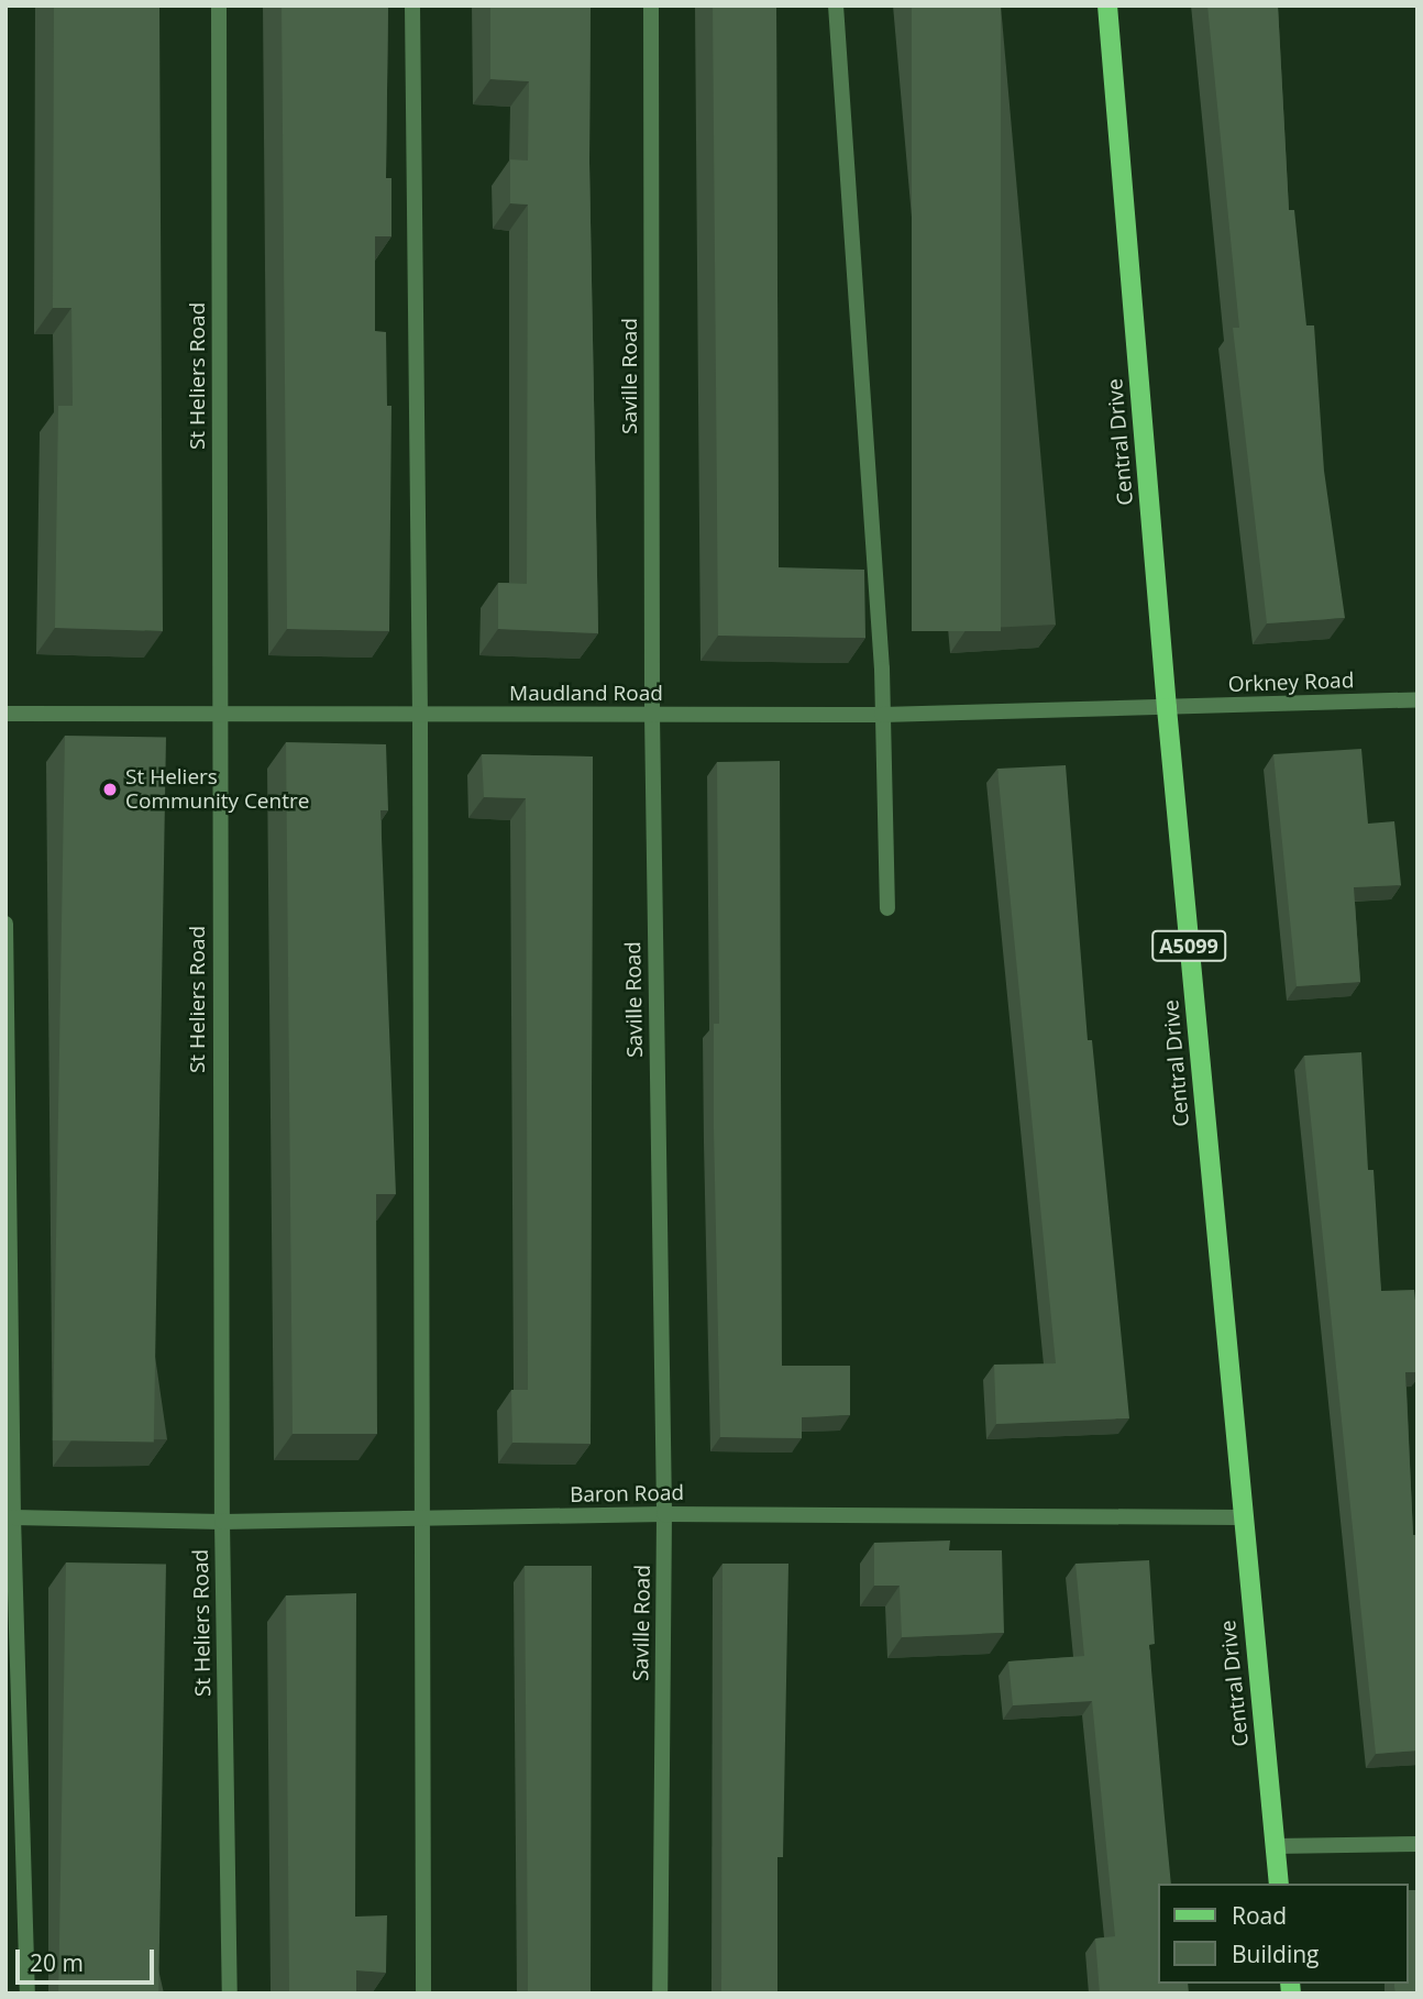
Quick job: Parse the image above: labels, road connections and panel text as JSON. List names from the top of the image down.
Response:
{
  "streets": {
    "main road": ["Central Drive", "A5099"],
    "street": [
      "St Heliers Road",
      "Saville Road",
      "Orkney Road",
      "Maudland Road",
      "Baron Road"
    ]
  },
  "crossings": [
    ["St Heliers Road", "Maudland Road"],
    ["St Heliers Road", "Baron Road"],
    ["Saville Road", "Maudland Road"],
    ["Saville Road", "Baron Road"],
    ["Central Drive", "Orkney Road"],
    ["Central Drive", "Maudland Road"],
    ["Central Drive", "Baron Road"],
    ["Orkney Road", "Maudland Road"]
  ],
  "places": ["St Heliers Community Centre"],
  "legend": ["Road", "Building"],
  "scale_bar": "20 m"
}
